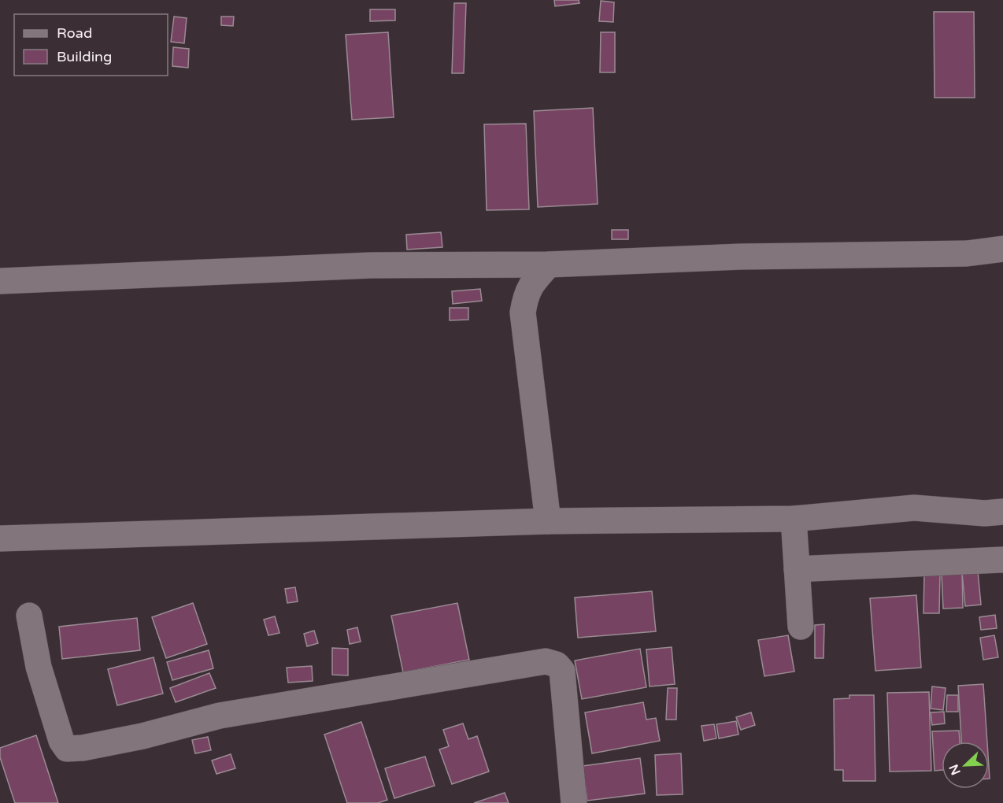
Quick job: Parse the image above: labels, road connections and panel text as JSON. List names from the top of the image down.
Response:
{
  "legend": ["Road", "Building"],
  "north": "bottom left"
}
